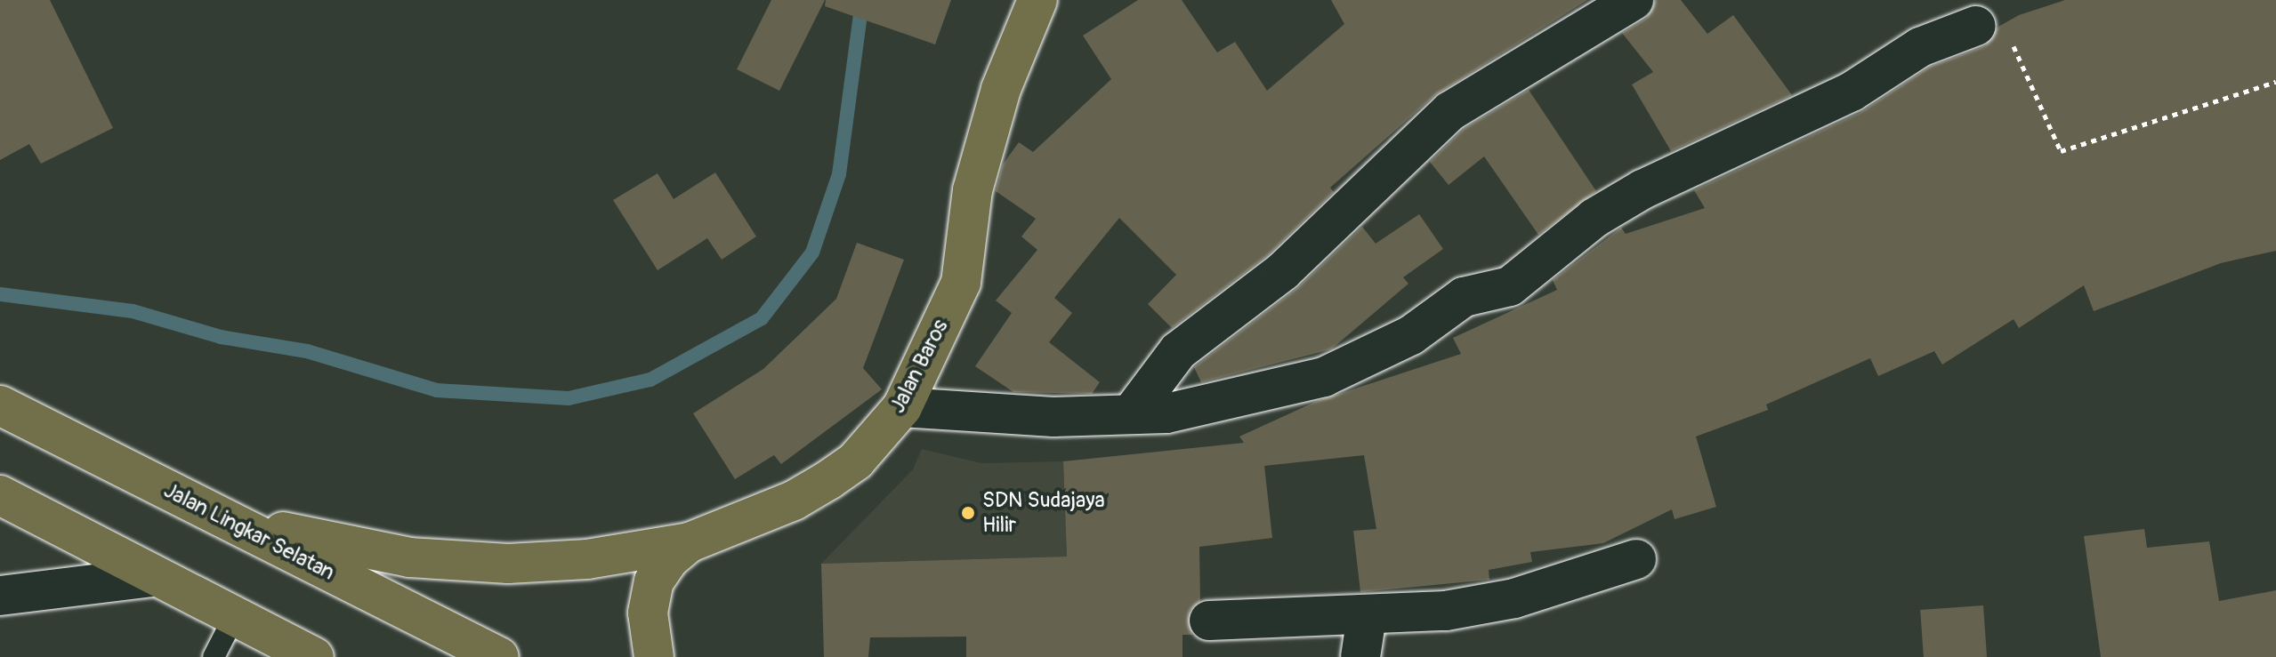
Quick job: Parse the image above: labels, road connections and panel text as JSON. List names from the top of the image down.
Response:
{
  "streets": {
    "main road": ["Jalan Baros", "Jalan Lingkar Selatan"]
  },
  "places": ["SDN Sudajaya Hilir"]
}
